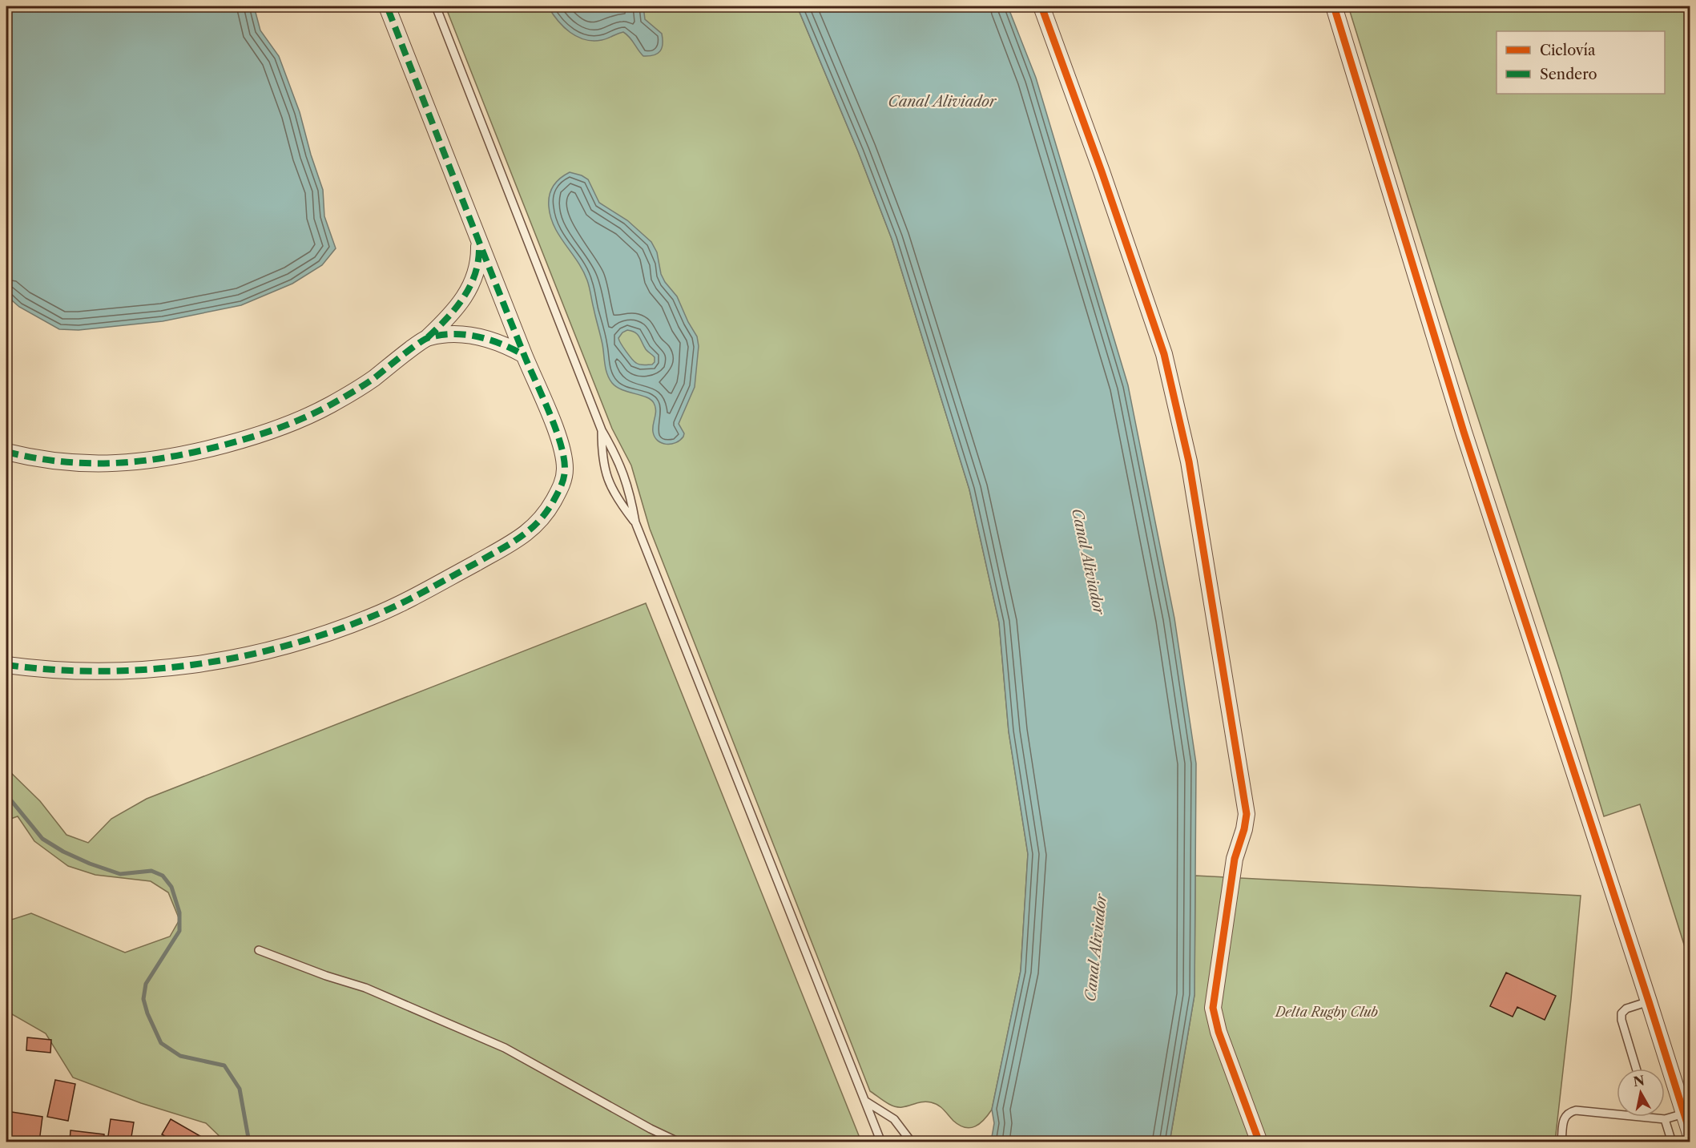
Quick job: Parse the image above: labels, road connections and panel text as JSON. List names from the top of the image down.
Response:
{
  "water": ["Canal Aliviador"],
  "parks": ["Delta Rugby Club"],
  "legend": ["Ciclovía", "Sendero"],
  "north": "top"
}
